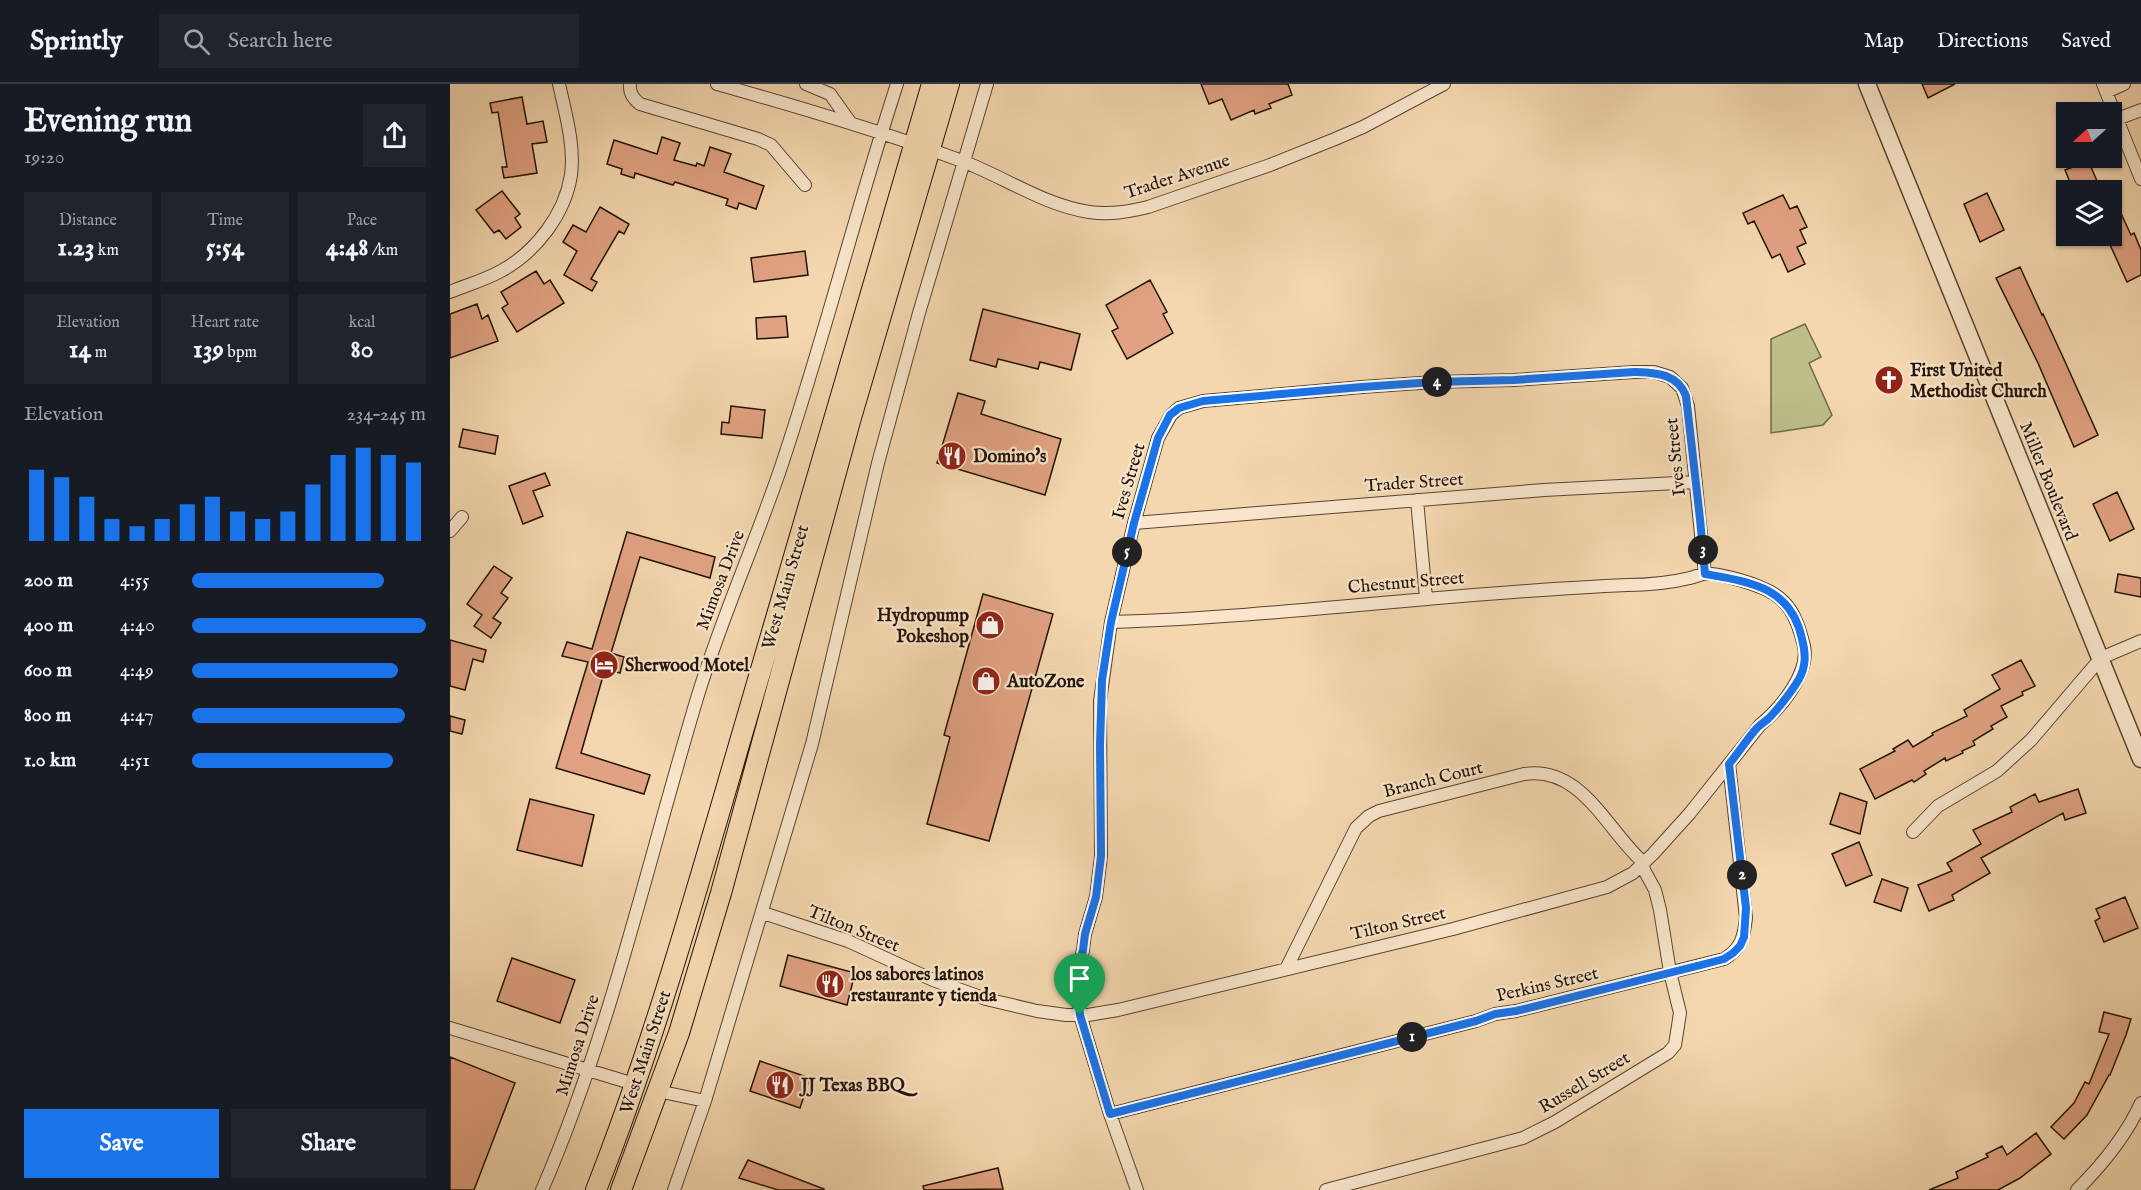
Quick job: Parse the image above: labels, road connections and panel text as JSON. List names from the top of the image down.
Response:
{
  "streets": {
    "main road": ["West Main Street"],
    "street": [
      "Trader Avenue",
      "Ives Street",
      "Miller Boulevard",
      "Trader Street",
      "Mimosa Drive",
      "Chestnut Street",
      "Branch Court",
      "Tilton Street",
      "Perkins Street",
      "Russell Street"
    ]
  },
  "crossings": [
    ["Trader Avenue", "Mimosa Drive"],
    ["Trader Avenue", "West Main Street"],
    ["Ives Street", "Trader Street"],
    ["Ives Street", "Chestnut Street"],
    ["Ives Street", "Tilton Street"],
    ["Ives Street", "Perkins Street"],
    ["Chestnut Street", "Tilton Street"],
    ["Branch Court", "Tilton Street"],
    ["Branch Court", "Russell Street"],
    ["Tilton Street", "Perkins Street"],
    ["Tilton Street", "Russell Street"],
    ["Perkins Street", "Russell Street"]
  ],
  "places": {
    "church": ["First United Methodist Church"],
    "restaurant": ["Domino's", "los sabores latinos restaurante y tienda", "JJ Texas BBQ"],
    "shop": ["Hydropump Pokeshop", "AutoZone"],
    "hotel": ["Sherwood Motel"]
  },
  "north": "left",
  "page": {
    "header": "Sprintly",
    "search": "Search here",
    "nav": ["Map", "Directions", "Saved"],
    "heading": ["Evening run", "19:20"],
    "stats": [
      ["Distance", "1.23 km"],
      ["Time", "5:54"],
      ["Pace", "4:48 /km"],
      ["Elevation", "14 m"],
      ["Heart rate", "139 bpm"],
      ["kcal", "80"]
    ],
    "pins": [
      "4",
      "3",
      "5",
      "2",
      "1"
    ],
    "chart": ["Elevation", "234–245 m"],
    "list": [
      {
        "name": "200 m",
        "note": "4:55"
      },
      {
        "name": "400 m",
        "note": "4:40"
      },
      {
        "name": "600 m",
        "note": "4:49"
      },
      {
        "name": "800 m",
        "note": "4:47"
      },
      {
        "name": "1.0 km",
        "note": "4:51"
      }
    ],
    "buttons": ["Save", "Share"]
  }
}
